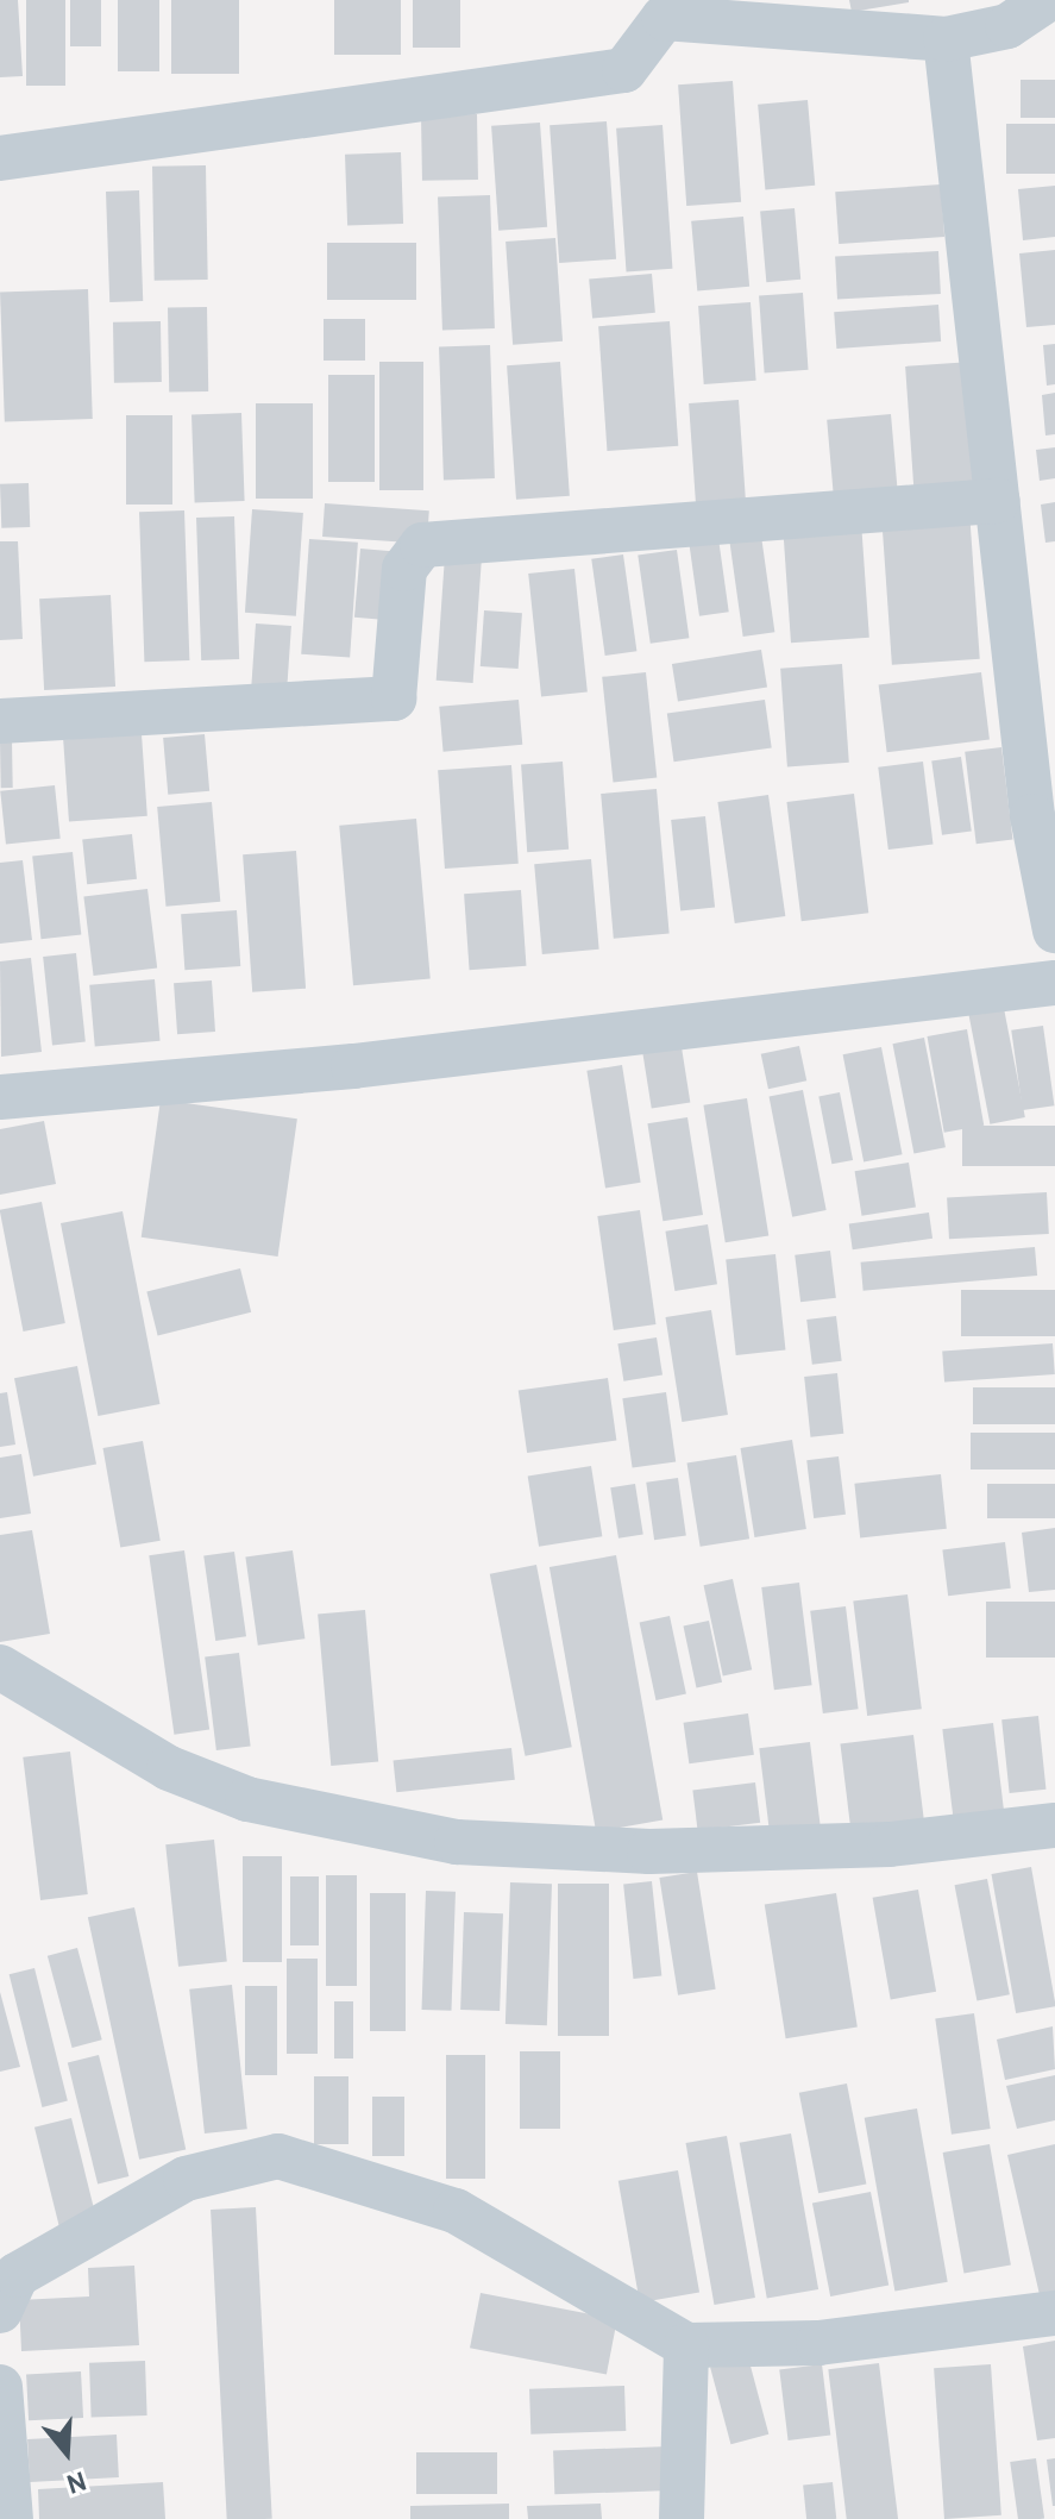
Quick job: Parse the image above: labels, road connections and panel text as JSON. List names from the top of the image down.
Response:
{
  "north": "bottom"
}
